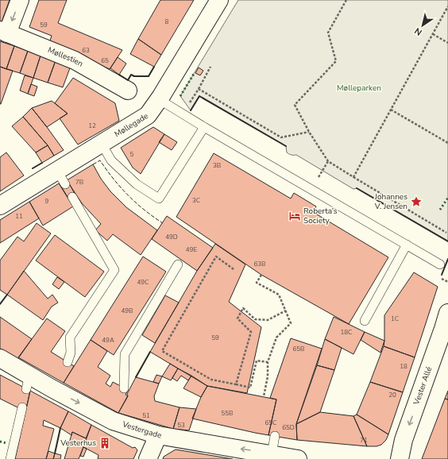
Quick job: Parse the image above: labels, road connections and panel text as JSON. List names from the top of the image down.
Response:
{
  "streets": {
    "street": [
      "Møllestien",
      "Møllegade",
      "Vester Allé",
      "Vestergade"
    ]
  },
  "one_way": ["Vester Allé"],
  "parks": ["Mølleparken"],
  "places": {
    "place": ["Johannes V. Jensen"],
    "hotel": ["Roberta’s Society"],
    "building": ["Vesterhus"]
  },
  "house_numbers": [
    "8",
    "59",
    "63",
    "65",
    "12",
    "5",
    "3B",
    "7B",
    "3C",
    "9",
    "11",
    "49D",
    "49E",
    "63B",
    "49C",
    "49B",
    "1C",
    "18C",
    "59",
    "49A",
    "65B",
    "18",
    "20",
    "55B",
    "51",
    "65C",
    "53",
    "65D",
    "71"
  ],
  "north": "bottom left"
}
